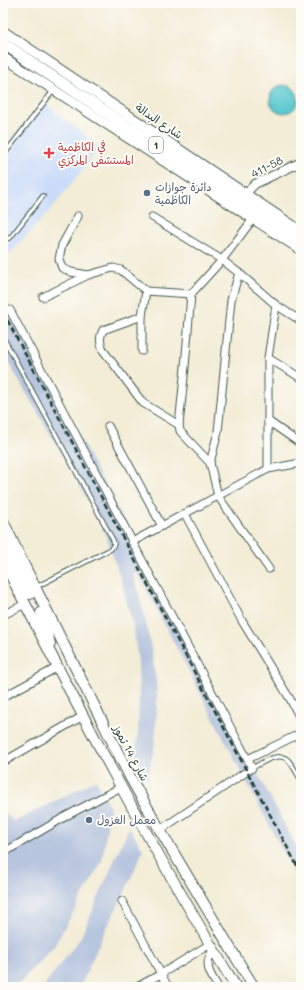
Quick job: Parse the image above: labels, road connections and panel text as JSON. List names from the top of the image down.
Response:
{
  "streets": {
    "highway": ["1"],
    "main road": ["شارع البدالة", "شارع 14 تموز"],
    "street": ["411-58"]
  },
  "crossings": [
    ["شارع البدالة", "411-58"]
  ],
  "places": {
    "health": ["في الكاظمية المستشفى المركزي"],
    "other": ["دائرة جوازات الكاظمية", "معمل الغزول"]
  }
}
